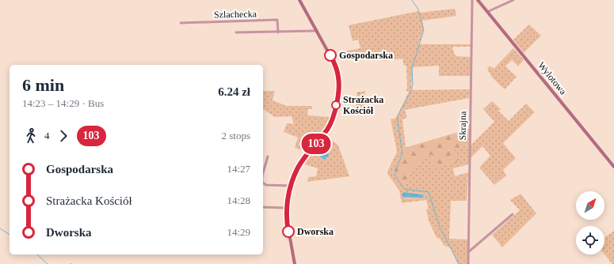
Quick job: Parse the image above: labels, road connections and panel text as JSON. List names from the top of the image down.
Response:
{
  "streets": {
    "street": ["Szlachecka", "Wylotowa", "Skrajna"]
  },
  "places": ["Gospodarska", "Strażacka Kościół", "Dworska"],
  "lines": ["bus line 103"],
  "north": "top right",
  "page": {
    "on_map": "103",
    "heading": ["6 min", "14:23 – 14:29 · Bus", "6.24 zł"],
    "legs": ["4", "103", "2 stops"],
    "list": [
      {
        "name": "Gospodarska",
        "value": "14:27"
      },
      {
        "name": "Strażacka Kościół",
        "value": "14:28"
      },
      {
        "name": "Dworska",
        "value": "14:29"
      }
    ]
  }
}
